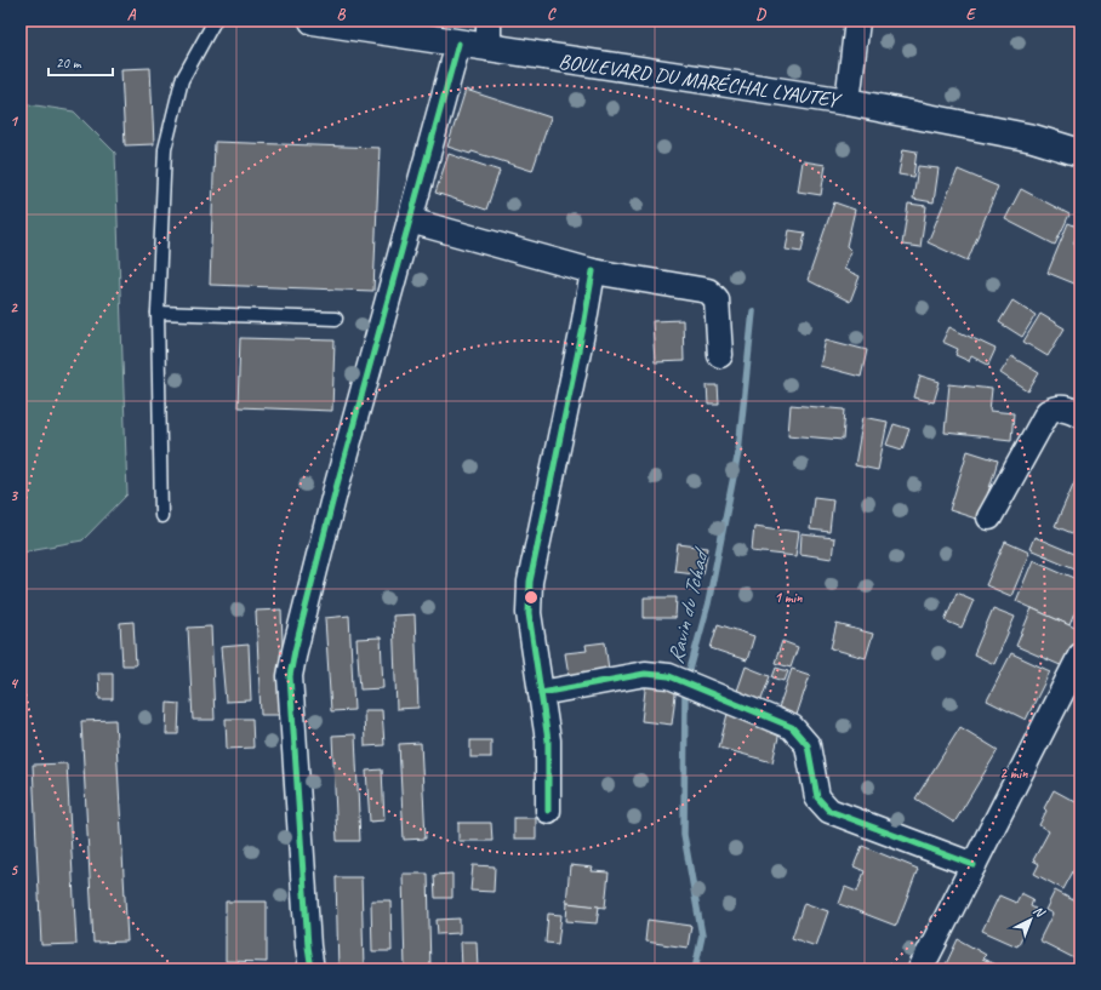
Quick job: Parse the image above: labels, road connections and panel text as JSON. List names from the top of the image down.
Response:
{
  "streets": {
    "main road": ["BOULEVARD DU MARÉCHAL LYAUTEY"]
  },
  "water": ["Ravin du Tchad"],
  "scale_bar": "20 m",
  "north": "top right",
  "grid": {
    "columns": [
      "A",
      "B",
      "C",
      "D",
      "E"
    ],
    "rows": [
      "1",
      "2",
      "3",
      "4",
      "5"
    ]
  },
  "rings": ["1 min", "2 min"]
}
